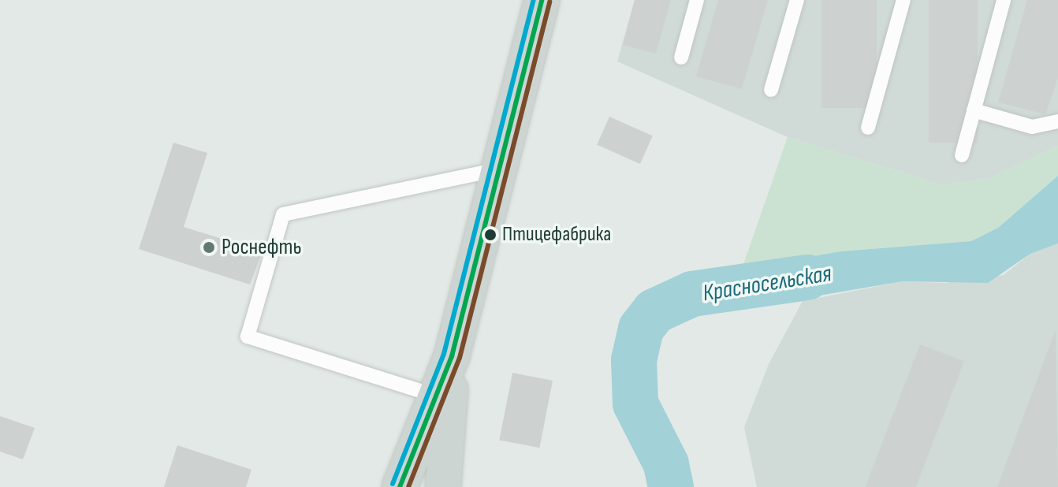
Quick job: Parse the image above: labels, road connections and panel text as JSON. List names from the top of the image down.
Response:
{
  "water": ["Красносельская"],
  "places": ["Птицефабрика", "Роснефть"]
}
